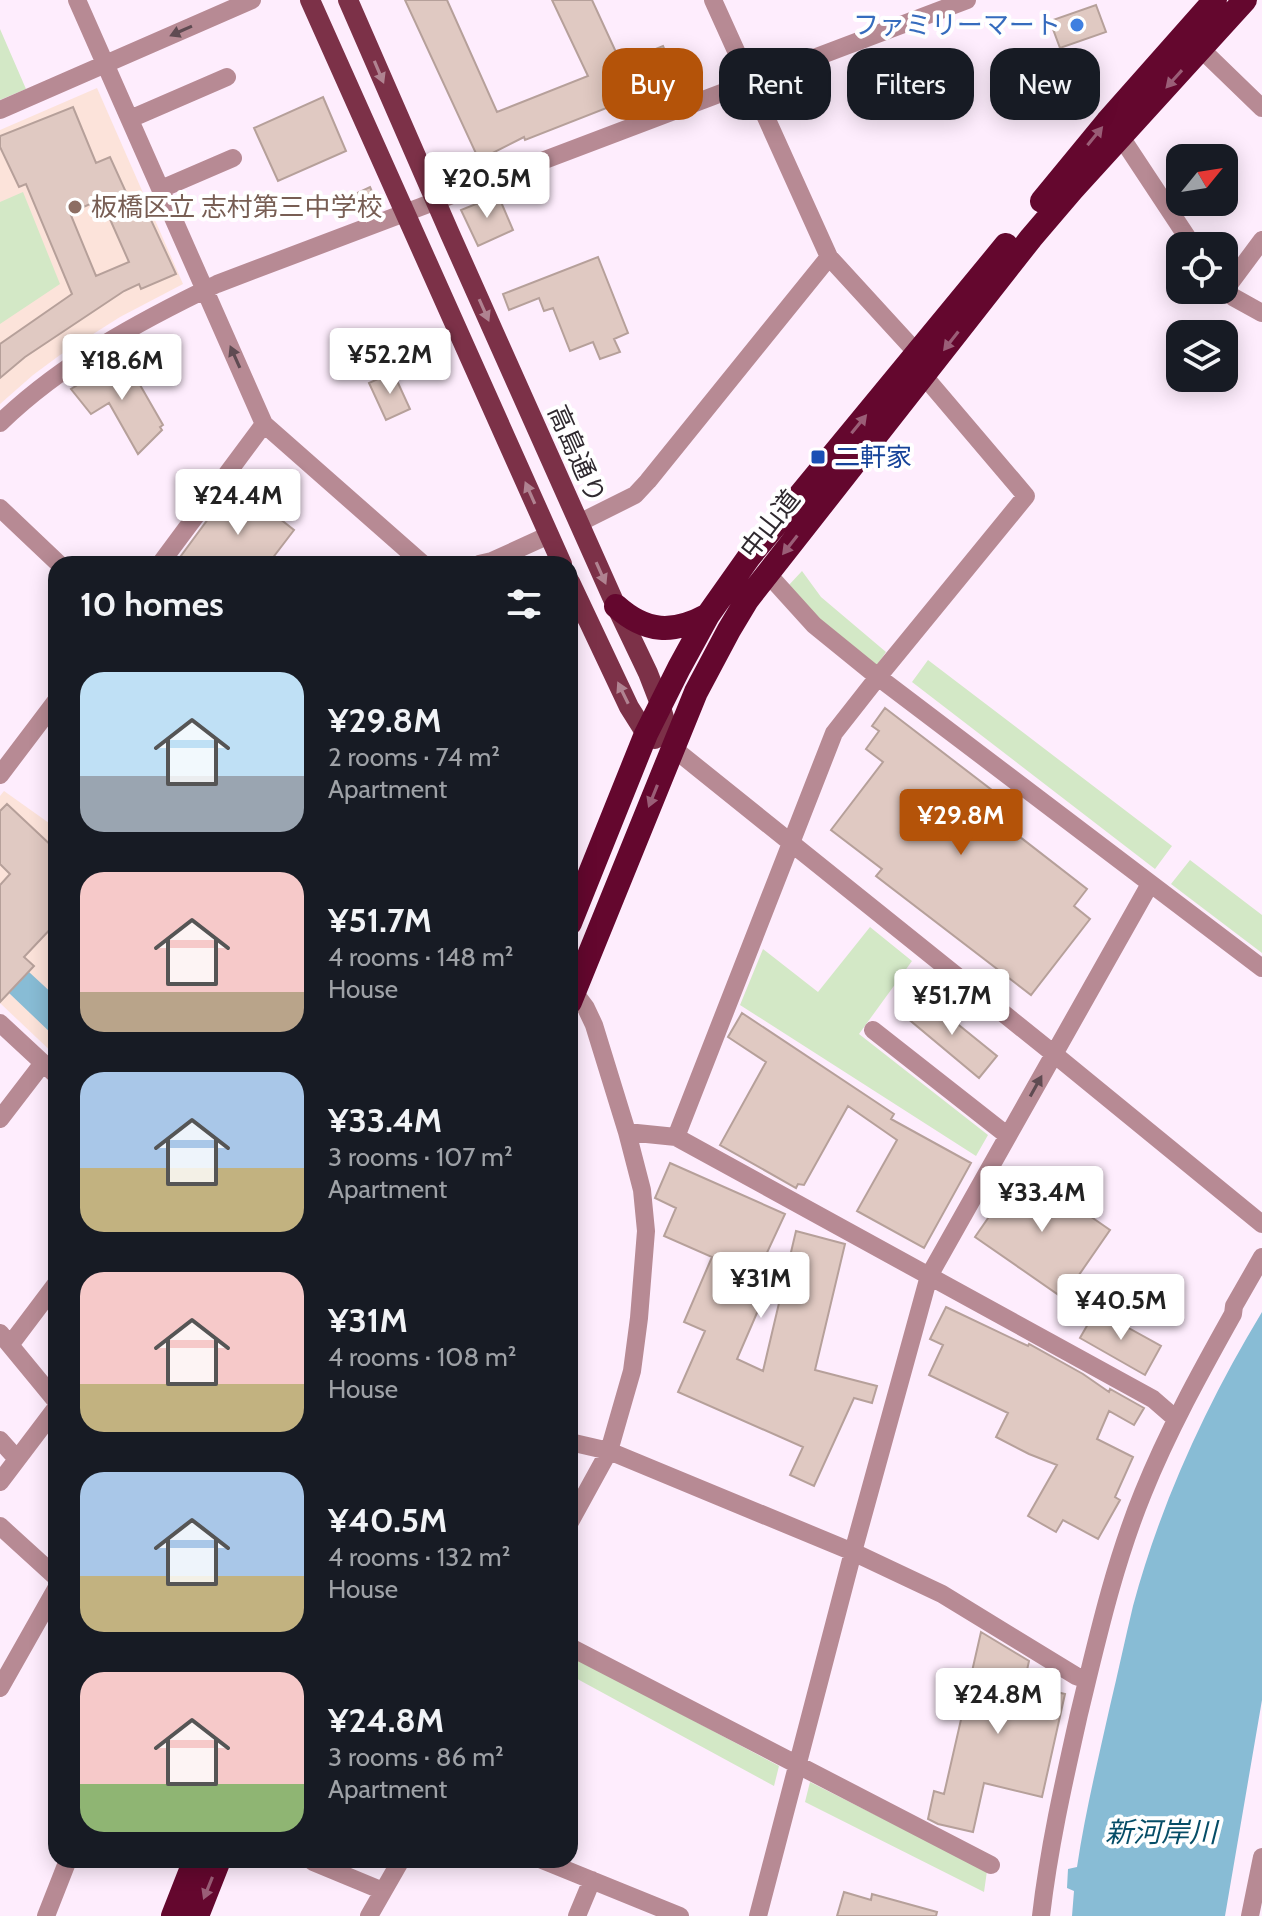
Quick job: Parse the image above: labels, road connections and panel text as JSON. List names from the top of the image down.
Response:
{
  "streets": {
    "highway": ["中山道"],
    "main road": ["高島通り"]
  },
  "crossings": [
    ["高島通り", "中山道"]
  ],
  "water": ["新河岸川"],
  "places": {
    "other": ["ファミリーマート", "板橋区立 志村第三中学校"],
    "transit": ["二軒家"]
  },
  "north": "top right",
  "page": {
    "chip": [
      "Buy",
      "Rent",
      "Filters",
      "New"
    ],
    "price": [
      "¥20.5M",
      "¥52.2M",
      "¥18.6M",
      "¥24.4M",
      "¥29.8M",
      "¥51.7M",
      "¥33.4M",
      "¥31M",
      "¥40.5M",
      "¥24.8M"
    ],
    "heading": "10 homes",
    "list": [
      {
        "name": "¥29.8M",
        "note": "2 rooms · 74 m² · Apartment"
      },
      {
        "name": "¥51.7M",
        "note": "4 rooms · 148 m² · House"
      },
      {
        "name": "¥33.4M",
        "note": "3 rooms · 107 m² · Apartment"
      },
      {
        "name": "¥31M",
        "note": "4 rooms · 108 m² · House"
      },
      {
        "name": "¥40.5M",
        "note": "4 rooms · 132 m² · House"
      },
      {
        "name": "¥24.8M",
        "note": "3 rooms · 86 m² · Apartment"
      }
    ]
  }
}
